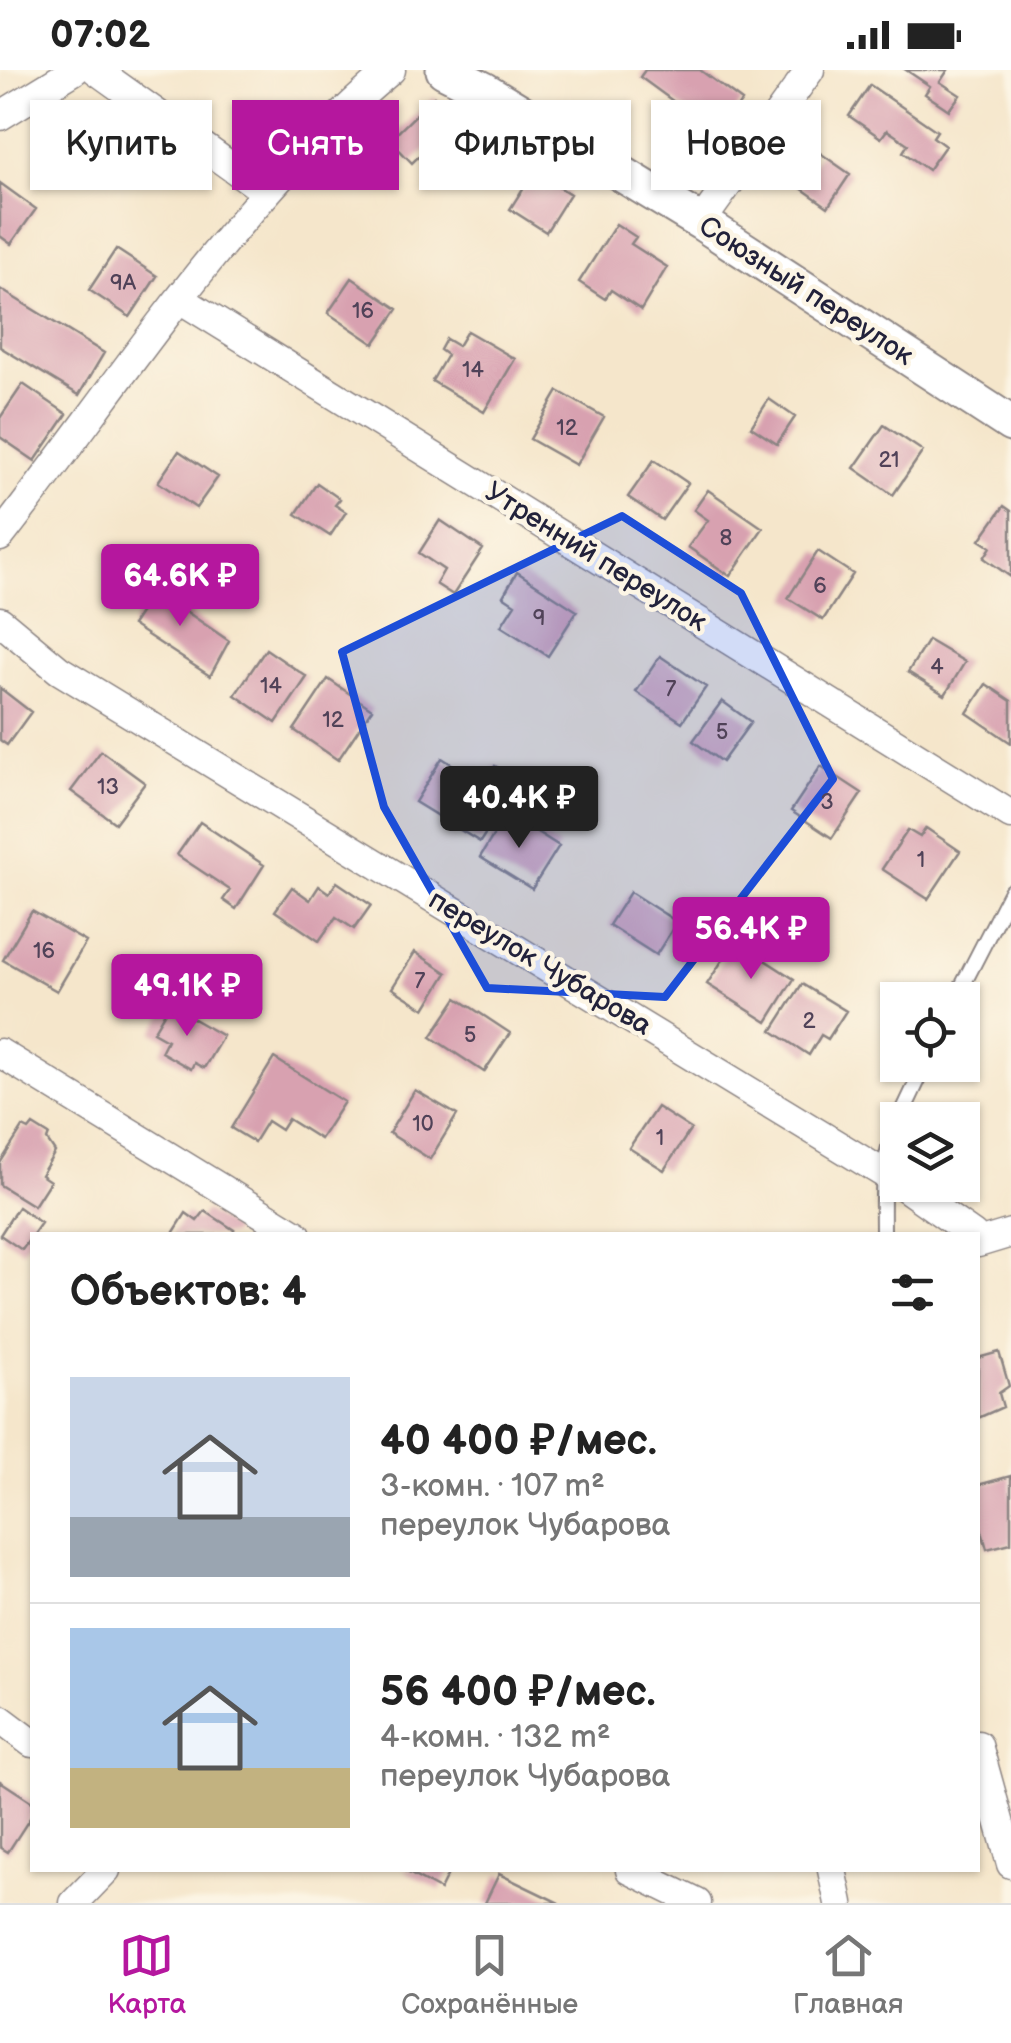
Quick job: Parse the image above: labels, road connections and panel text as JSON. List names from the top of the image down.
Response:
{
  "streets": {
    "street": ["Союзный переулок", "Утренний переулок", "переулок Чубарова"]
  },
  "house_numbers": [
    "9А",
    "16",
    "14",
    "12",
    "21",
    "8",
    "6",
    "9",
    "4",
    "14",
    "7",
    "12",
    "5",
    "13",
    "3",
    "1",
    "16",
    "7",
    "2",
    "5",
    "10",
    "1"
  ],
  "page": {
    "status": "07:02",
    "chip": [
      "Купить",
      "Снять",
      "Фильтры",
      "Новое"
    ],
    "price": [
      "64.6K ₽",
      "40.4K ₽",
      "56.4K ₽",
      "49.1K ₽"
    ],
    "heading": "Объектов: 4",
    "list": [
      {
        "name": "40 400 ₽/мес.",
        "note": "3-комн. · 107 m² · переулок Чубарова"
      },
      {
        "name": "56 400 ₽/мес.",
        "note": "4-комн. · 132 m² · переулок Чубарова"
      }
    ],
    "tabs": ["Карта", "Сохранённые", "Главная"]
  }
}
